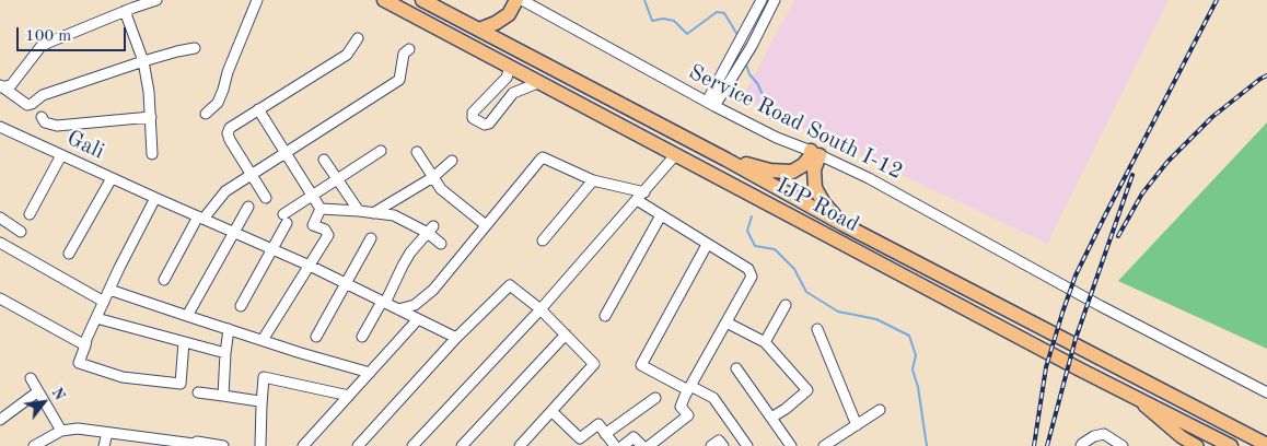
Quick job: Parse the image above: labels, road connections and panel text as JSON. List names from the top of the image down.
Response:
{
  "streets": {
    "highway": ["IJP Road"],
    "street": ["Service Road South I-12", "Gali"]
  },
  "scale_bar": "100 m",
  "north": "top right"
}
